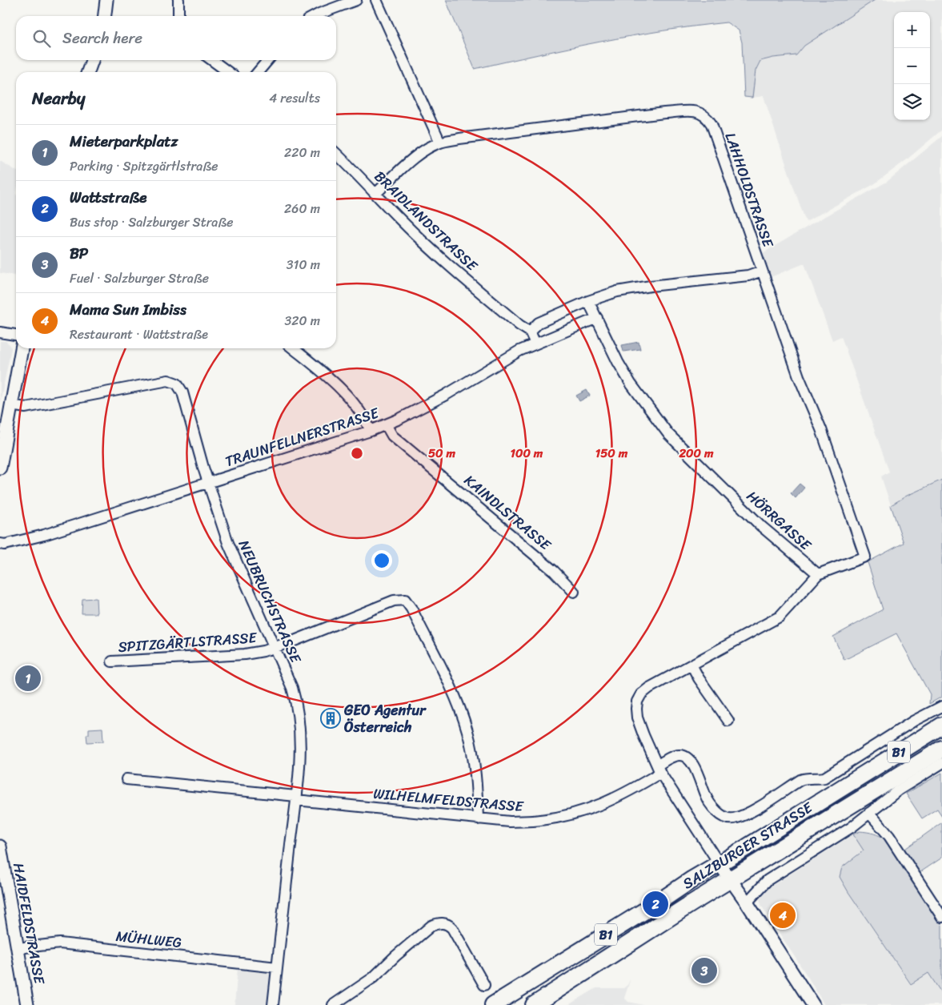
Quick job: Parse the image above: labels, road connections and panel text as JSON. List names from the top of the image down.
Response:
{
  "streets": {
    "main road": ["B1", "SALZBURGER STRASSE"],
    "street": [
      "LAHHOLDSTRASSE",
      "BRAIDLANDSTRASSE",
      "TRAUNFELLNERSTRASSE",
      "KAINDLSTRASSE",
      "HÖRRGASSE",
      "NEUBRUCHSTRASSE",
      "SPITZGÄRTLSTRASSE",
      "WILHELMFELDSTRASSE",
      "HAIDFELDSTRASSE",
      "MÜHLWEG"
    ]
  },
  "crossings": [
    ["LAHHOLDSTRASSE", "BRAIDLANDSTRASSE"],
    ["LAHHOLDSTRASSE", "HÖRRGASSE"],
    ["TRAUNFELLNERSTRASSE", "KAINDLSTRASSE"],
    ["TRAUNFELLNERSTRASSE", "HÖRRGASSE"],
    ["TRAUNFELLNERSTRASSE", "NEUBRUCHSTRASSE"],
    ["NEUBRUCHSTRASSE", "SPITZGÄRTLSTRASSE"],
    ["NEUBRUCHSTRASSE", "WILHELMFELDSTRASSE"],
    ["NEUBRUCHSTRASSE", "MÜHLWEG"],
    ["SPITZGÄRTLSTRASSE", "WILHELMFELDSTRASSE"],
    ["WILHELMFELDSTRASSE", "SALZBURGER STRASSE"],
    ["HAIDFELDSTRASSE", "MÜHLWEG"]
  ],
  "places": {
    "building": ["GEO Agentur Österreich"]
  },
  "page": {
    "map_buttons": ["+", "−"],
    "search": "Search here",
    "heading": ["Nearby", "4 results"],
    "list": [
      {
        "mark": "1",
        "name": "Mieterparkplatz",
        "note": "Parking · Spitzgärtlstraße",
        "value": "220 m"
      },
      {
        "mark": "2",
        "name": "Wattstraße",
        "note": "Bus stop · Salzburger Straße",
        "value": "260 m"
      },
      {
        "mark": "3",
        "name": "BP",
        "note": "Fuel · Salzburger Straße",
        "value": "310 m"
      },
      {
        "mark": "4",
        "name": "Mama Sun Imbiss",
        "note": "Restaurant · Wattstraße",
        "value": "320 m"
      }
    ],
    "pins": [
      "1",
      "2",
      "4",
      "3"
    ]
  },
  "rings": [
    "50 m",
    "100 m",
    "150 m",
    "200 m"
  ]
}
